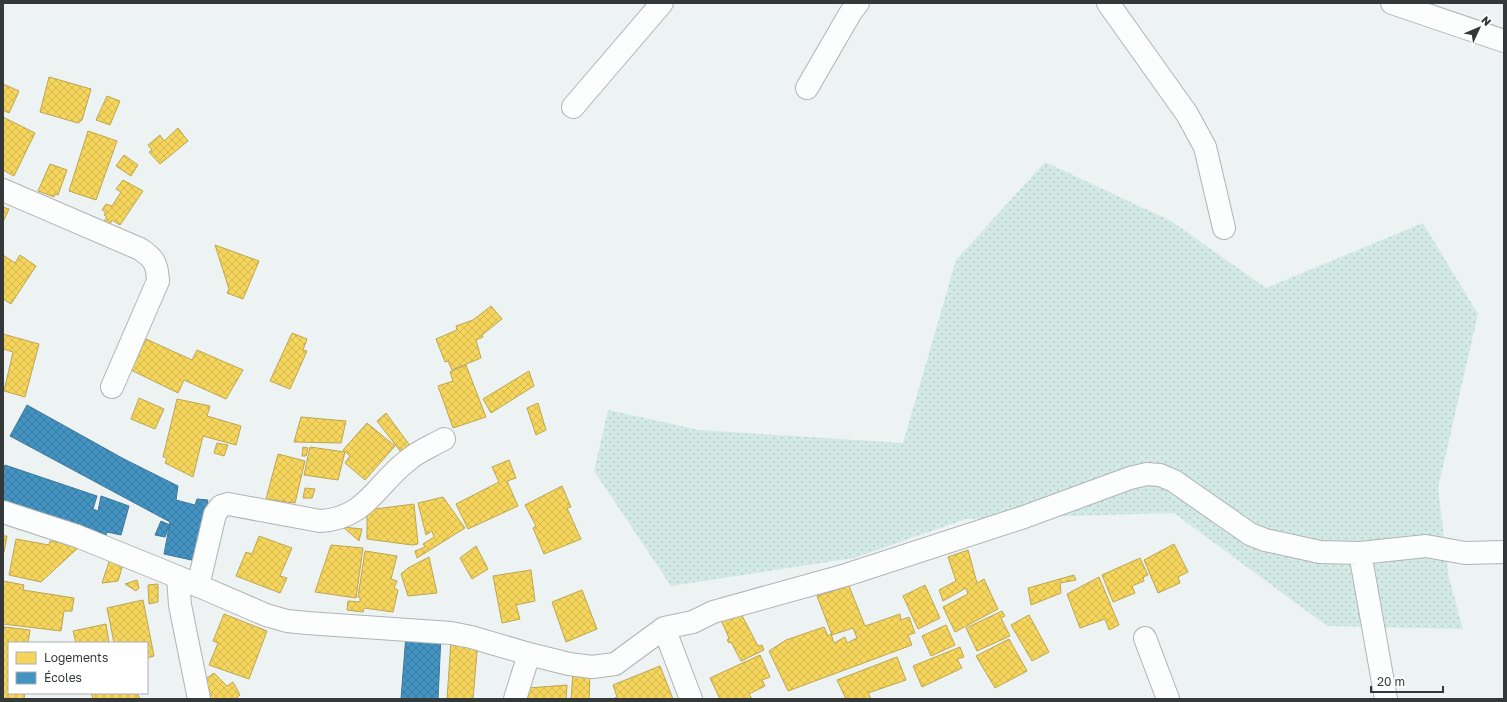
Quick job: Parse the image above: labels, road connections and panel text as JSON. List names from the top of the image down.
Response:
{
  "legend": ["Logements", "Écoles"],
  "scale_bar": "20 m",
  "north": "top right"
}
